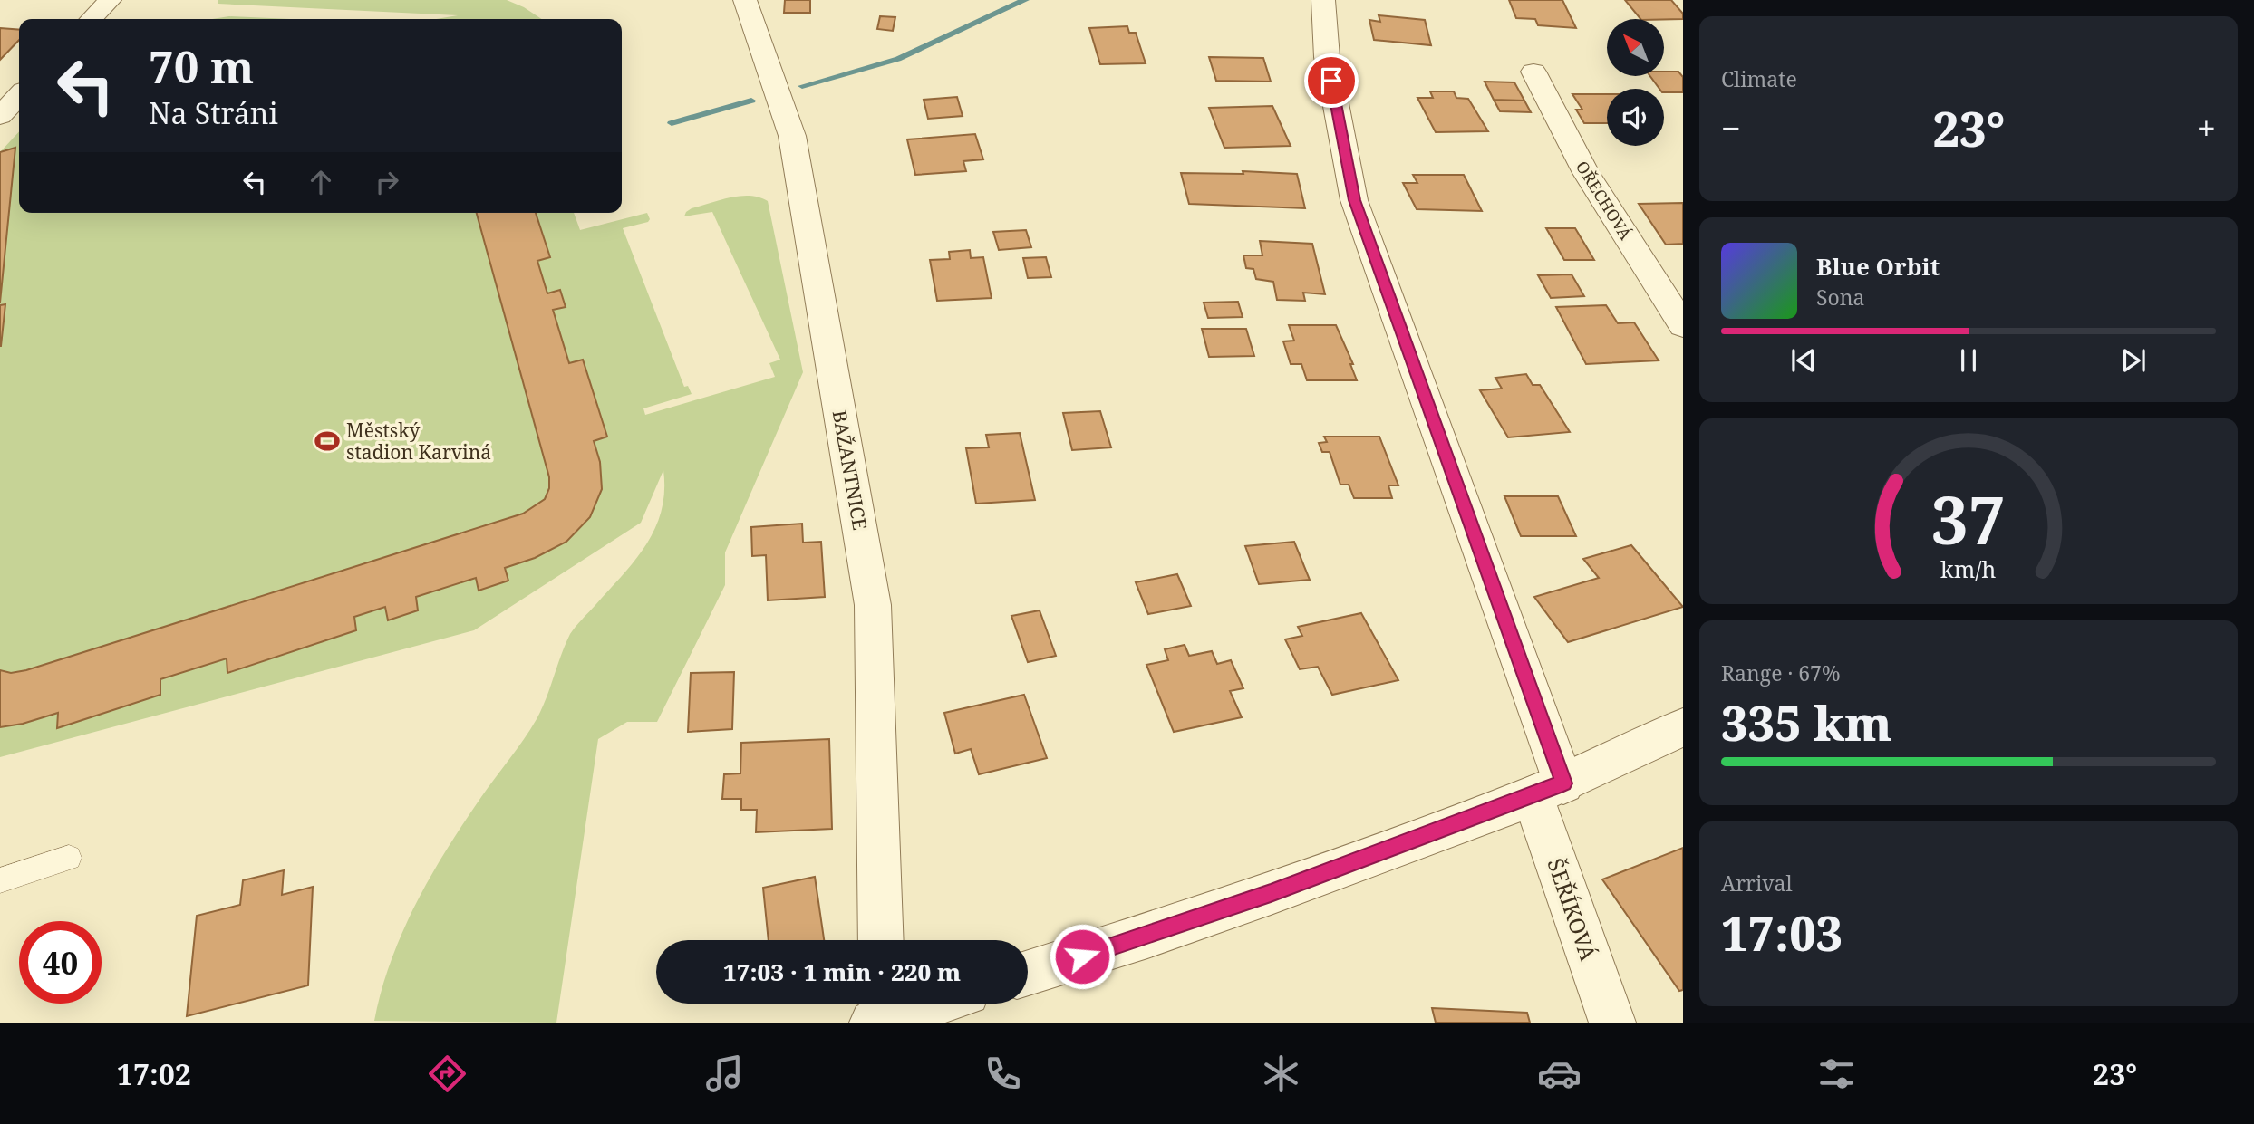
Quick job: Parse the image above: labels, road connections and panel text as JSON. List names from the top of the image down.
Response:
{
  "streets": {
    "street": ["OŘECHOVÁ", "BAŽANTNICE", "ŠEŘÍKOVÁ"]
  },
  "places": {
    "sports": ["Městský stadion Karviná"]
  },
  "north": "top left",
  "page": {
    "tile": [
      "Climate",
      ["Range · 67%", "335 km"],
      ["Arrival", "17:03"]
    ],
    "turn": ["70 m", "Na Stráni"],
    "heat": ["−", "23°", "+"],
    "song": ["Blue Orbit", "Sona"],
    "limit": "40",
    "trip": "17:03 · 1 min · 220 m",
    "tabs": ["17:02", "23°"],
    "gauge": ["37", "km/h"]
  }
}
